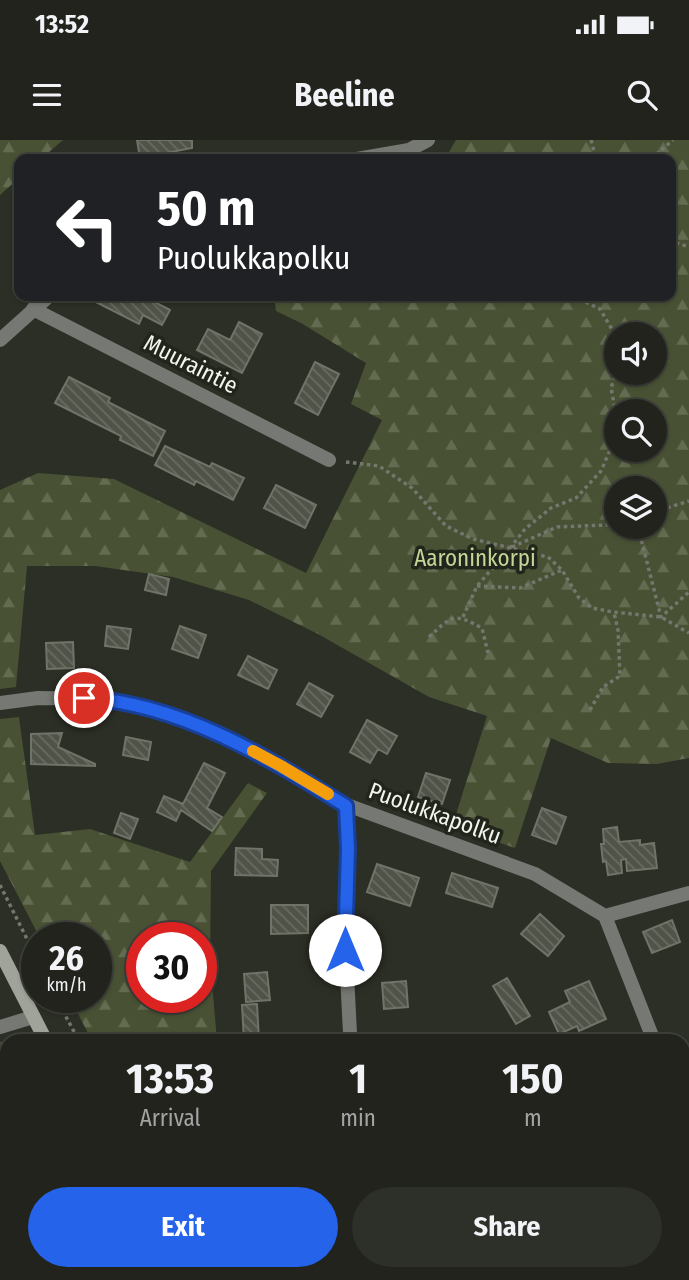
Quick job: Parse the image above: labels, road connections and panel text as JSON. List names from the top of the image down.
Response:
{
  "streets": {
    "street": ["Muuraintie", "Puolukkapolku"]
  },
  "parks": ["Aaroninkorpi"],
  "page": {
    "status": "13:52",
    "header": "Beeline",
    "turn": ["50 m", "Puolukkapolku"],
    "speed": "26 km/h",
    "limit": "30",
    "eta": [
      "13:53",
      "Arrival",
      "1",
      "min",
      "150",
      "m"
    ],
    "buttons": ["Exit", "Share"]
  }
}
